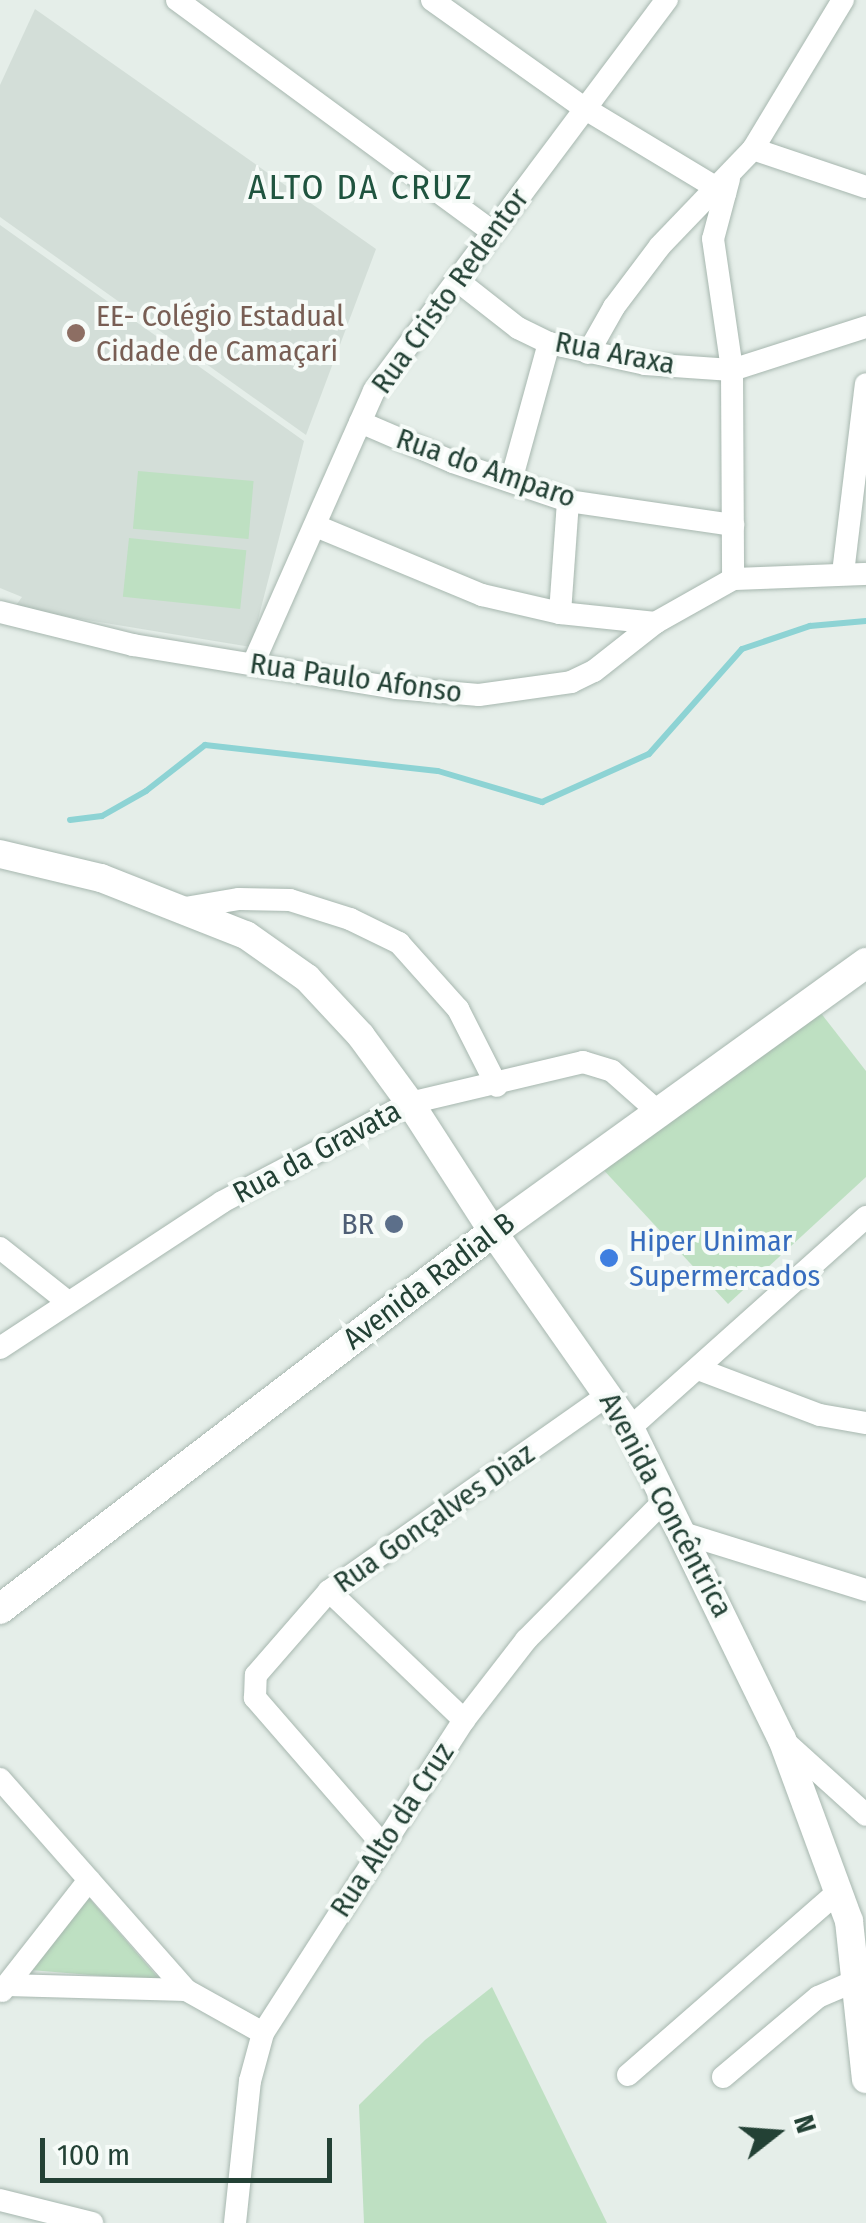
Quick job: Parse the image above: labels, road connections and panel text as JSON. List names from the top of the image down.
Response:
{
  "streets": {
    "main road": ["Avenida Radial B"],
    "street": [
      "Rua Cristo Redentor",
      "Rua Araxa",
      "Rua do Amparo",
      "Rua Paulo Afonso",
      "Rua da Gravata",
      "Avenida Concêntrica",
      "Rua Gonçalves Diaz",
      "Rua Alto da Cruz"
    ]
  },
  "crossings": [
    ["Rua Cristo Redentor", "Rua Araxa"],
    ["Rua Cristo Redentor", "Rua do Amparo"],
    ["Rua Cristo Redentor", "Rua Paulo Afonso"],
    ["Rua da Gravata", "Avenida Radial B"],
    ["Rua da Gravata", "Avenida Concêntrica"],
    ["Avenida Radial B", "Avenida Concêntrica"],
    ["Avenida Concêntrica", "Rua Gonçalves Diaz"],
    ["Avenida Concêntrica", "Rua Alto da Cruz"],
    ["Rua Gonçalves Diaz", "Rua Alto da Cruz"]
  ],
  "districts": ["ALTO DA CRUZ"],
  "places": ["EE- Colégio Estadual Cidade de Camaçari", "BR", "Hiper Unimar Supermercados"],
  "scale_bar": "100 m",
  "north": "right"
}
